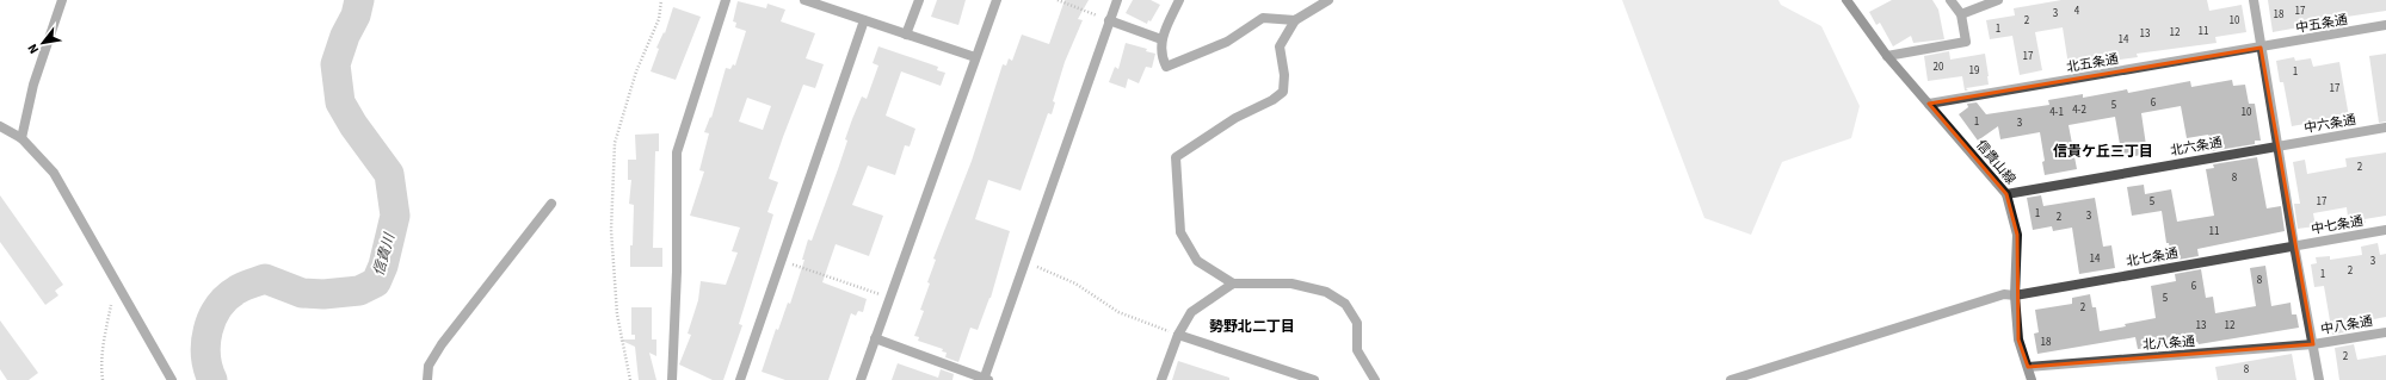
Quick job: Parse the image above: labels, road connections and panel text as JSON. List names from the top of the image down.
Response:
{
  "streets": {
    "main road": ["信貴山線"],
    "street": [
      "中五条通",
      "北五条通",
      "中六条通",
      "北六条通",
      "中七条通",
      "北七条通",
      "中八条通",
      "北八条通"
    ]
  },
  "crossings": [
    ["中五条通", "北五条通"],
    ["北五条通", "信貴山線"],
    ["中六条通", "北六条通"],
    ["北六条通", "信貴山線"],
    ["信貴山線", "北七条通"],
    ["信貴山線", "北八条通"],
    ["中七条通", "北七条通"],
    ["中八条通", "北八条通"]
  ],
  "districts": ["信貴ケ丘三丁目", "勢野北二丁目"],
  "water": ["信貴川"],
  "house_numbers": [
    "4",
    "17",
    "3",
    "18",
    "2",
    "10",
    "1",
    "11",
    "12",
    "13",
    "14",
    "17",
    "20",
    "19",
    "1",
    "17",
    "6",
    "5",
    "4-2",
    "4-1",
    "10",
    "1",
    "3",
    "2",
    "8",
    "5",
    "17",
    "1",
    "3",
    "2",
    "11",
    "14",
    "3",
    "2",
    "1",
    "8",
    "6",
    "5",
    "2",
    "13",
    "12",
    "18",
    "2",
    "8"
  ],
  "north": "bottom left"
}
